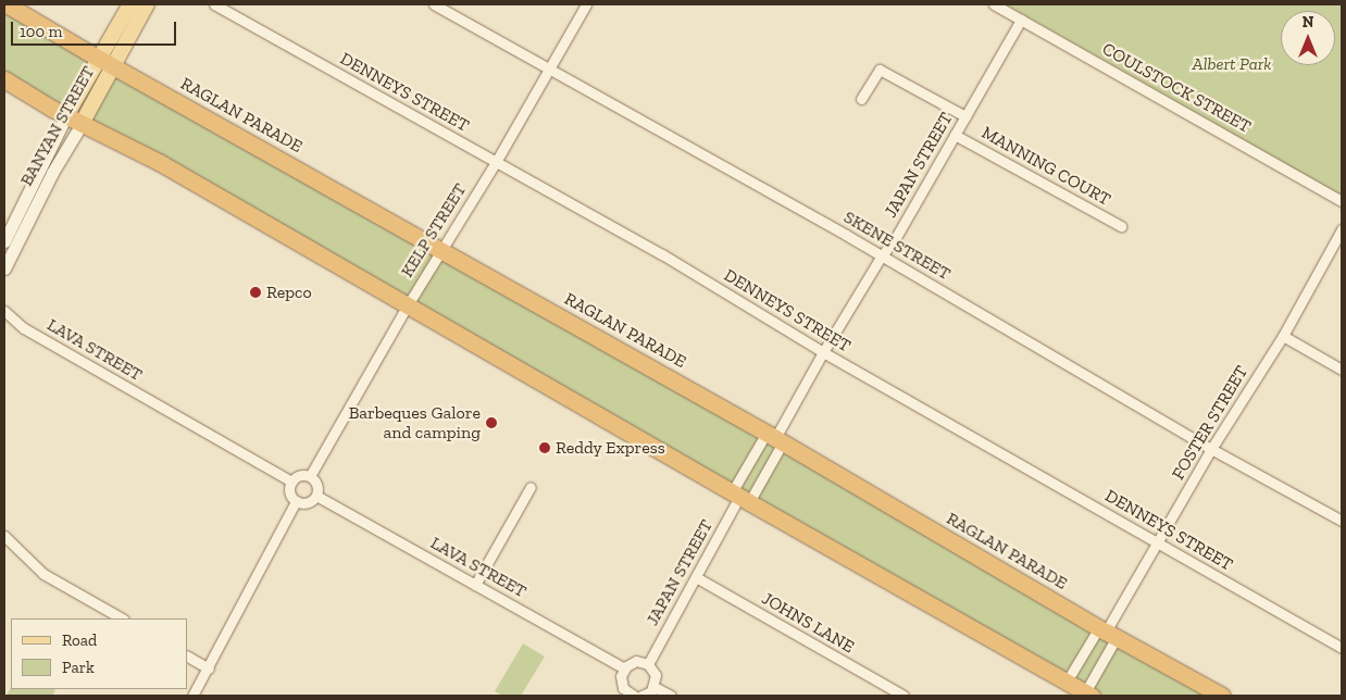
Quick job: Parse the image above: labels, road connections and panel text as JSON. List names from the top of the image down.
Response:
{
  "streets": {
    "highway": ["RAGLAN PARADE"],
    "main road": ["BANYAN STREET"],
    "street": [
      "COULSTOCK STREET",
      "DENNEYS STREET",
      "JAPAN STREET",
      "MANNING COURT",
      "KELP STREET",
      "SKENE STREET",
      "LAVA STREET",
      "FOSTER STREET",
      "JOHNS LANE"
    ]
  },
  "crossings": [
    ["COULSTOCK STREET", "JAPAN STREET"],
    ["DENNEYS STREET", "JAPAN STREET"],
    ["DENNEYS STREET", "KELP STREET"],
    ["DENNEYS STREET", "FOSTER STREET"],
    ["RAGLAN PARADE", "BANYAN STREET"],
    ["RAGLAN PARADE", "JAPAN STREET"],
    ["RAGLAN PARADE", "KELP STREET"],
    ["RAGLAN PARADE", "FOSTER STREET"],
    ["JAPAN STREET", "MANNING COURT"],
    ["JAPAN STREET", "SKENE STREET"],
    ["JAPAN STREET", "JOHNS LANE"],
    ["KELP STREET", "SKENE STREET"],
    ["KELP STREET", "LAVA STREET"],
    ["SKENE STREET", "FOSTER STREET"]
  ],
  "parks": ["Albert Park"],
  "places": ["Repco", "Barbeques Galore and camping", "Reddy Express"],
  "legend": ["Road", "Park"],
  "scale_bar": "100 m",
  "north": "top"
}
